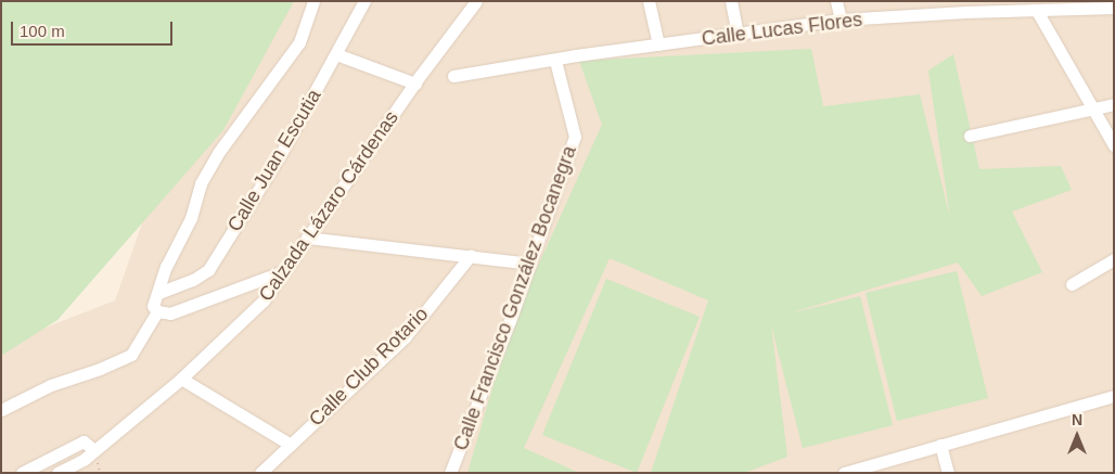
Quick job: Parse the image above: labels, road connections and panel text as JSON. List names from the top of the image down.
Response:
{
  "streets": {
    "street": [
      "Calle Lucas Flores",
      "Calle Juan Escutia",
      "Calzada Lázaro Cárdenas",
      "Calle Francisco González Bocanegra",
      "Calle Club Rotario"
    ]
  },
  "crossings": [
    ["Calle Lucas Flores", "Calle Francisco González Bocanegra"]
  ],
  "scale_bar": "100 m",
  "north": "top"
}
